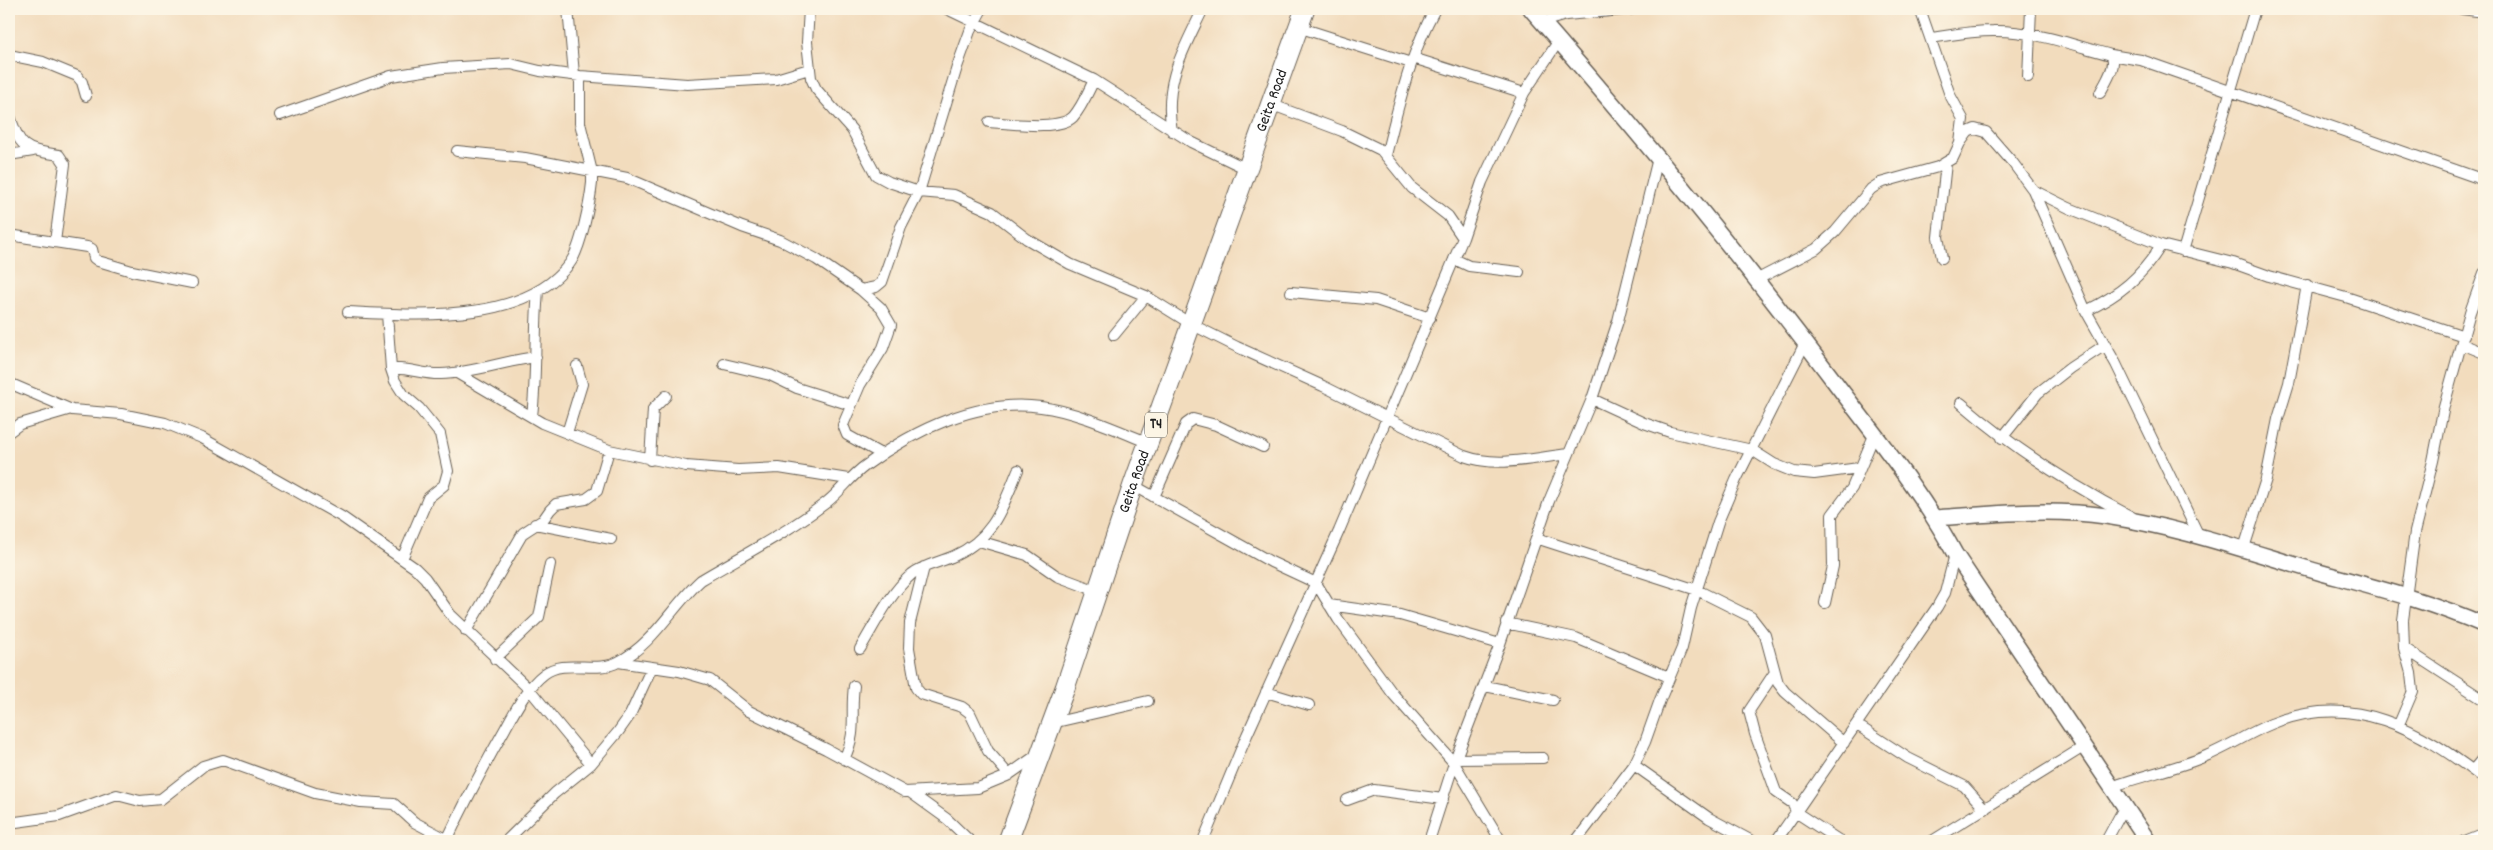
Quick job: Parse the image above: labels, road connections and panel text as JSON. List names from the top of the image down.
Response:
{
  "streets": {
    "highway": ["Geita Road", "T4"]
  }
}
